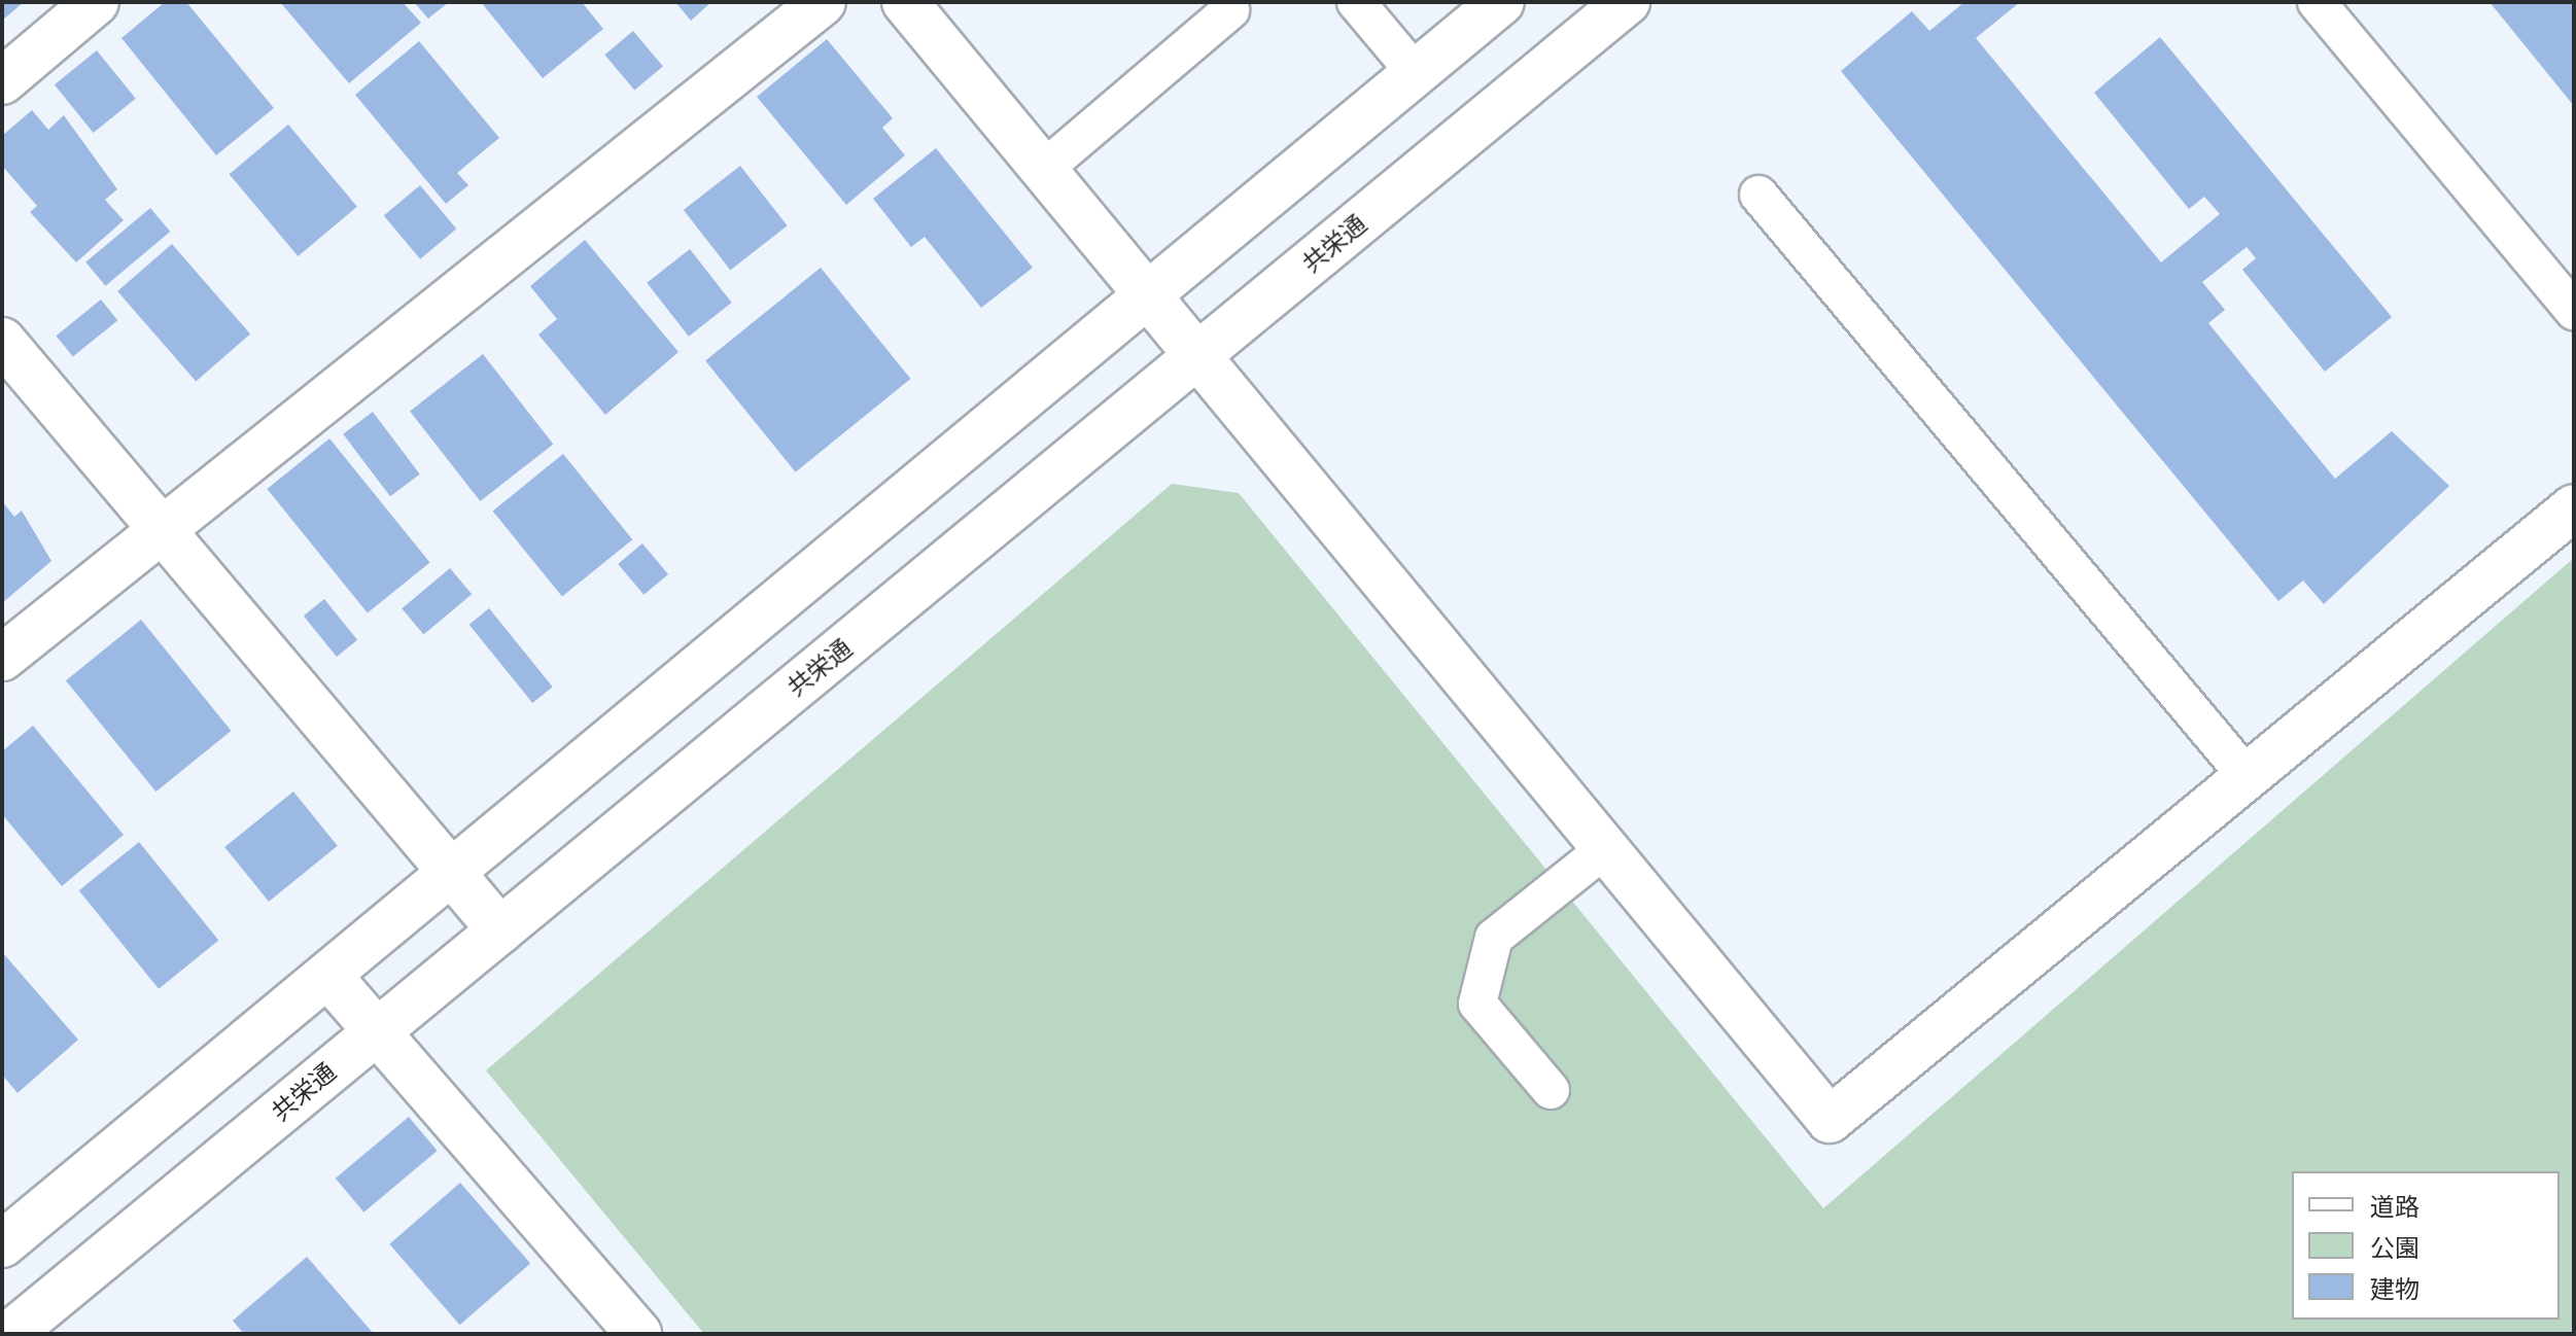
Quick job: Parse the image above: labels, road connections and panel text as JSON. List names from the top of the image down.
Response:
{
  "streets": {
    "street": ["共栄通"]
  },
  "legend": ["道路", "公園", "建物"]
}
